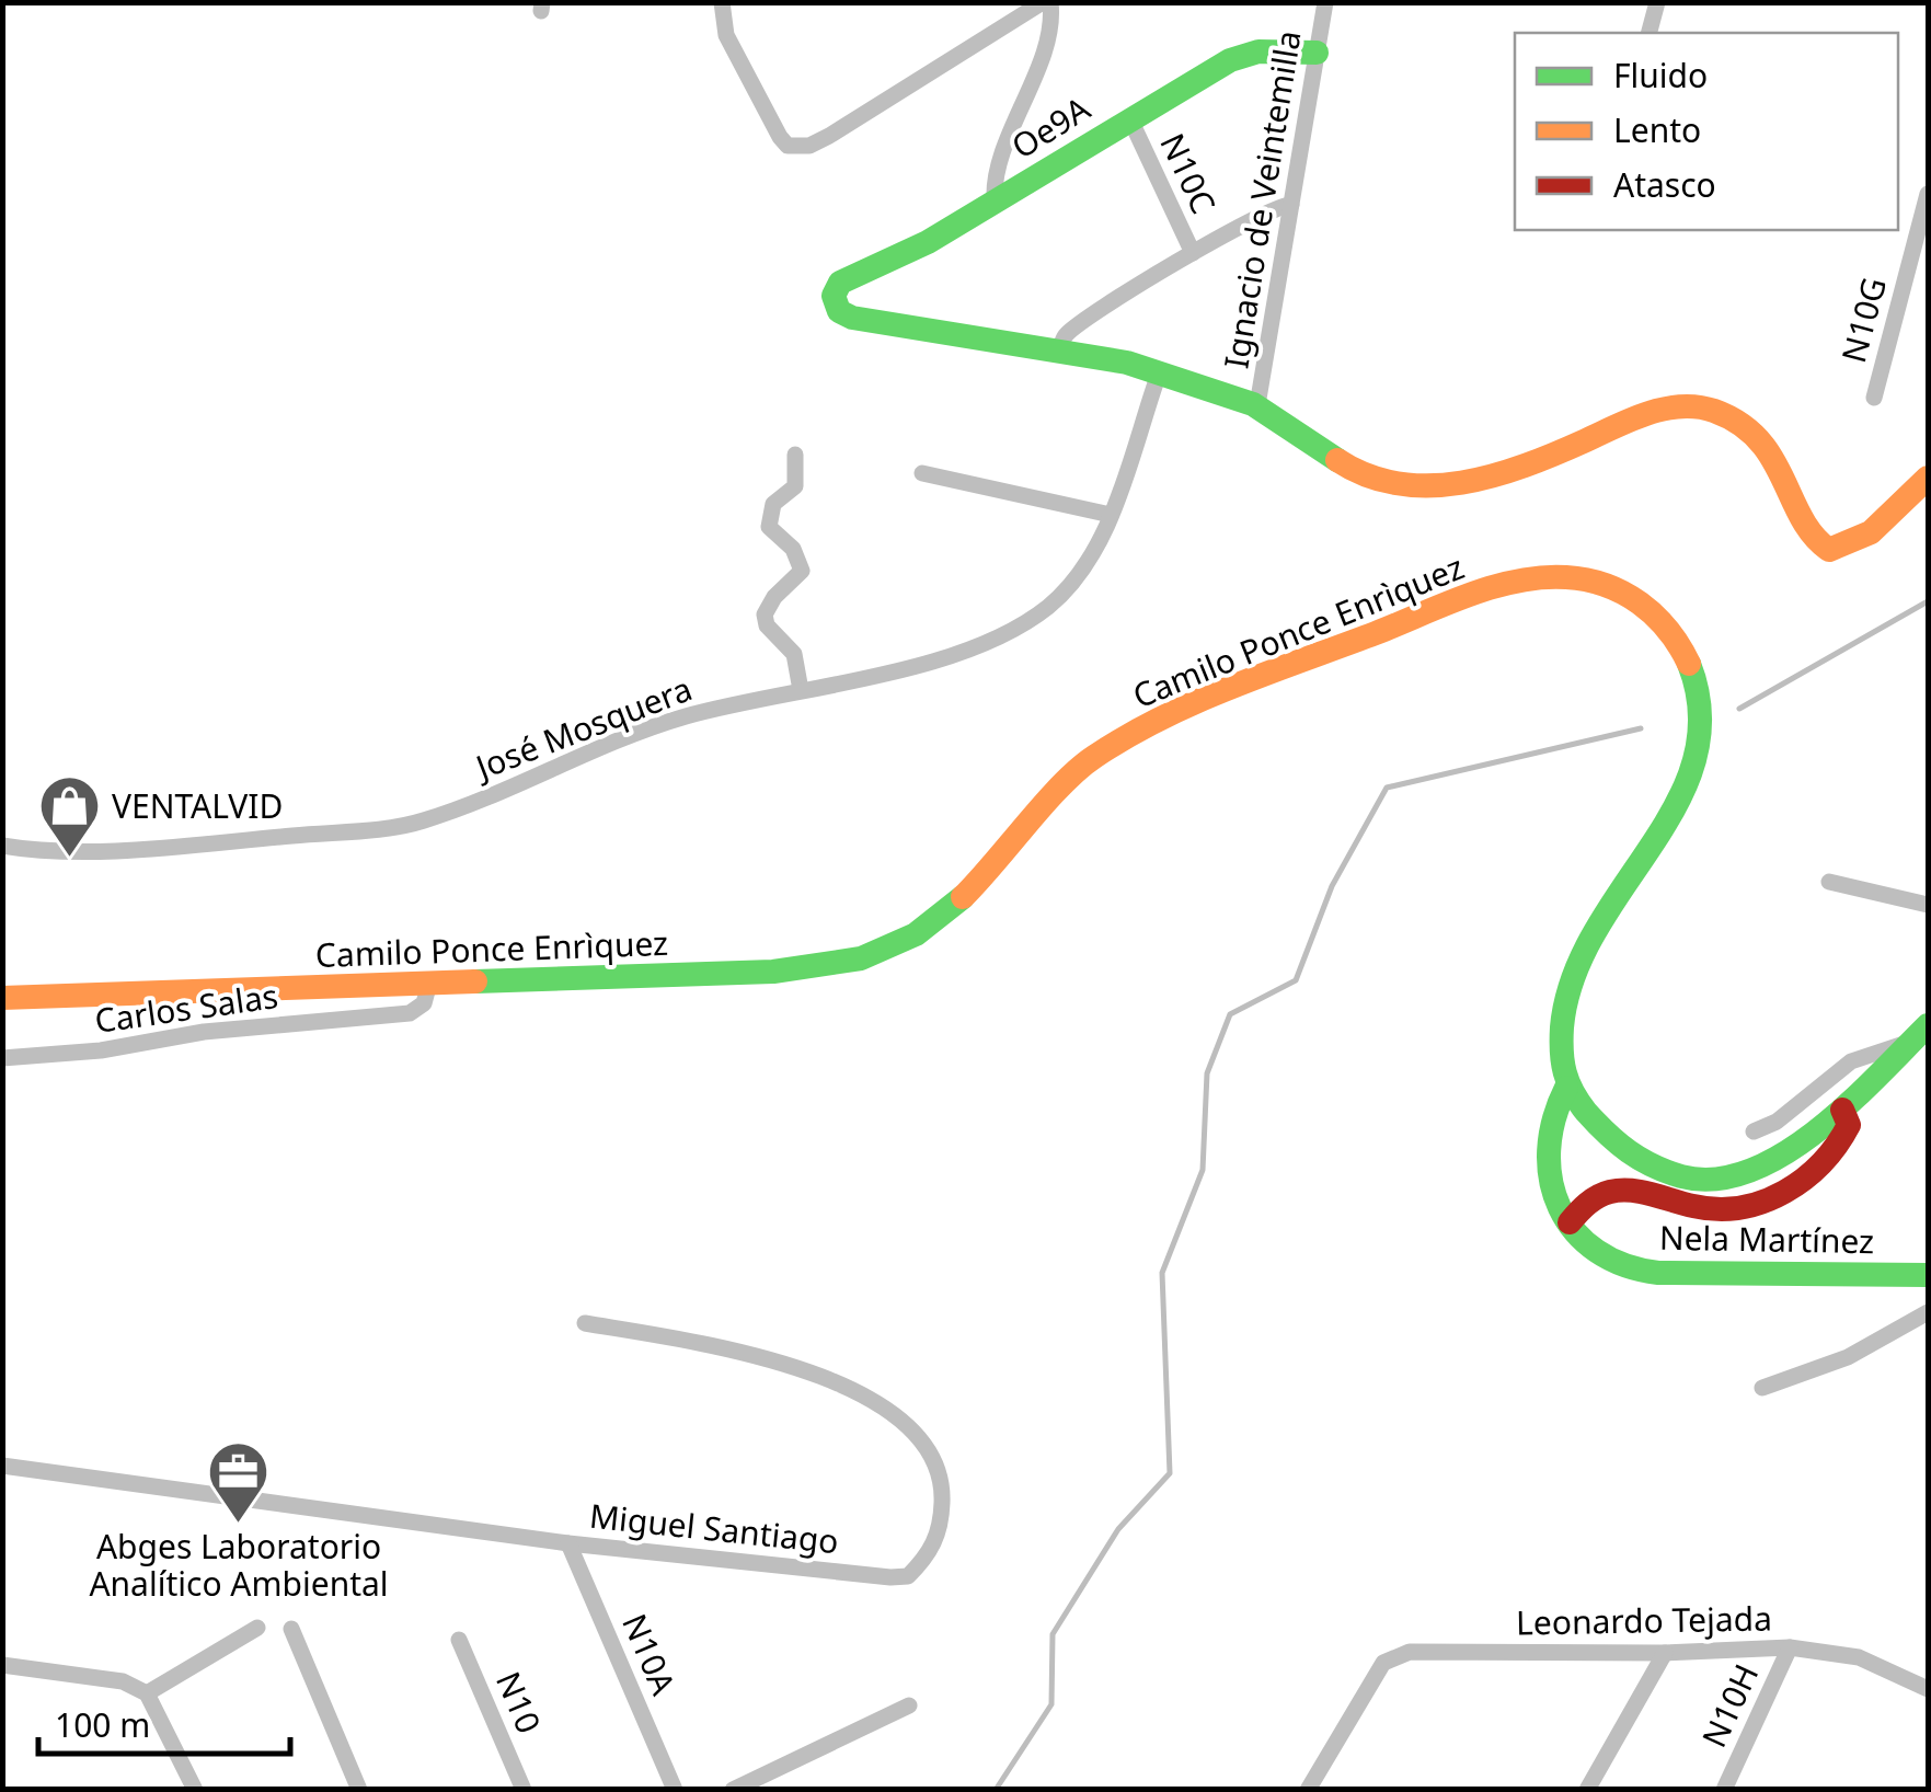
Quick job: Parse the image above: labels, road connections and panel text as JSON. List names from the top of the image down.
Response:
{
  "streets": {
    "main road": ["Oe9A", "Camilo Ponce Enrìquez", "Nela Martínez"],
    "street": [
      "N10C",
      "Ignacio de Veintemilla",
      "N10G",
      "José Mosquera",
      "Carlos Salas",
      "Miguel Santiago",
      "Leonardo Tejada",
      "N10A",
      "N10",
      "N10H"
    ]
  },
  "crossings": [
    ["Oe9A", "N10C"],
    ["Oe9A", "Ignacio de Veintemilla"],
    ["Camilo Ponce Enrìquez", "Carlos Salas"],
    ["Camilo Ponce Enrìquez", "Nela Martínez"],
    ["Miguel Santiago", "N10A"],
    ["Leonardo Tejada", "N10H"]
  ],
  "places": {
    "shop": ["VENTALVID"],
    "office": ["Abges Laboratorio Analítico Ambiental"]
  },
  "legend": ["Fluido", "Lento", "Atasco"],
  "scale_bar": "100 m"
}
